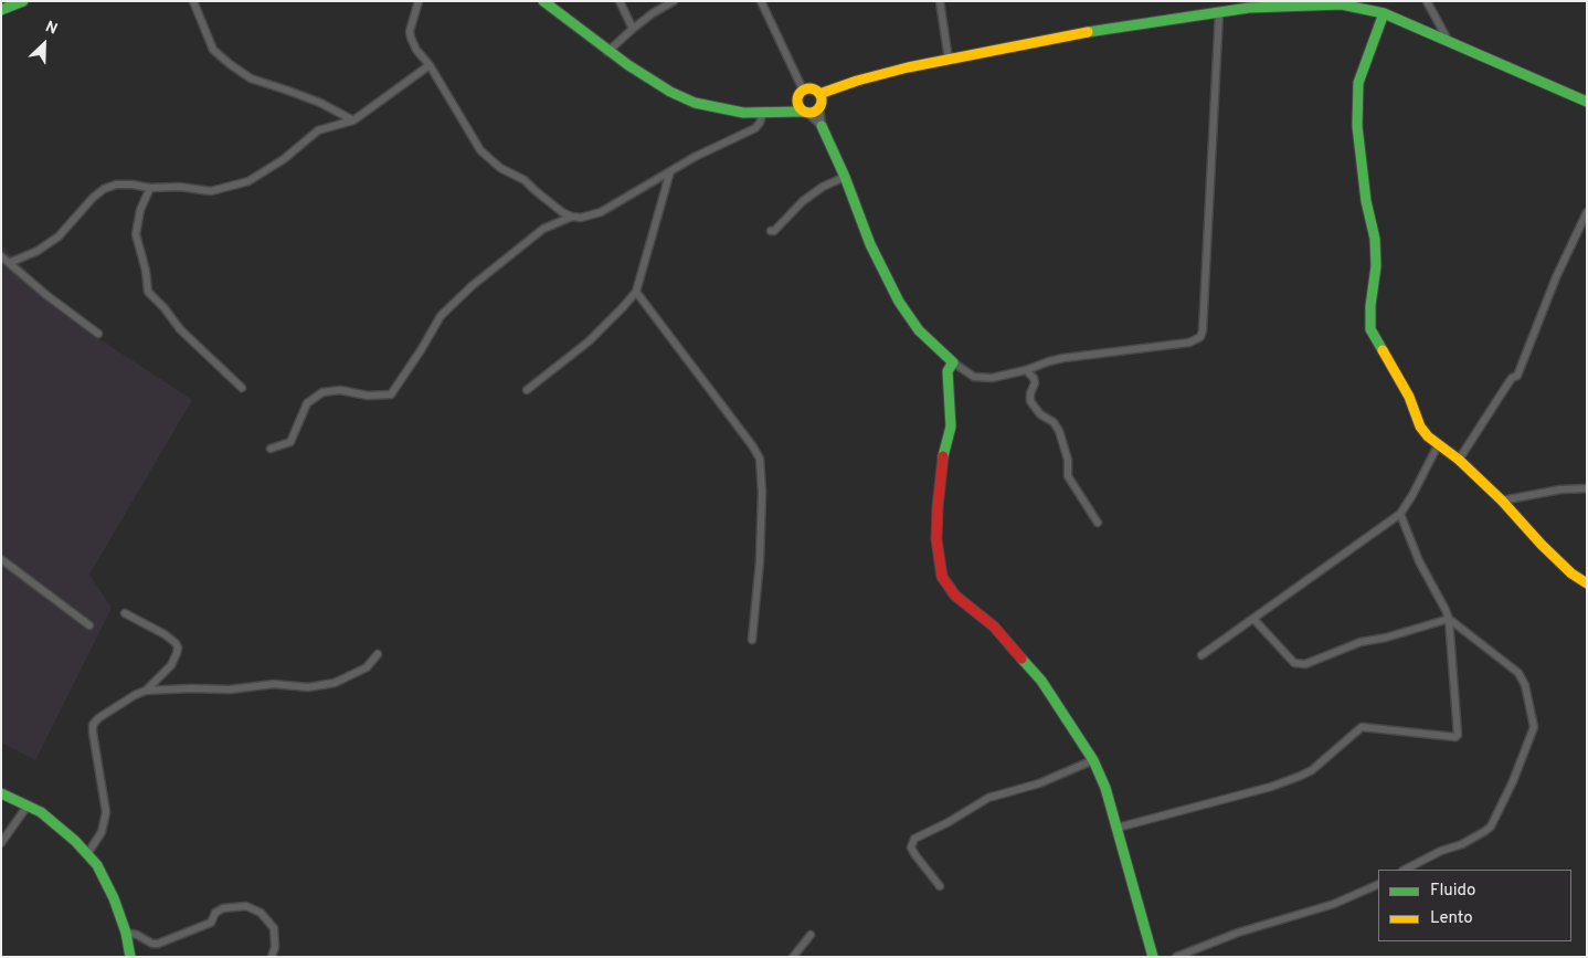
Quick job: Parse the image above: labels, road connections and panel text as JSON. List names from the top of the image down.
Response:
{
  "legend": ["Fluido", "Lento"],
  "north": "top right"
}
